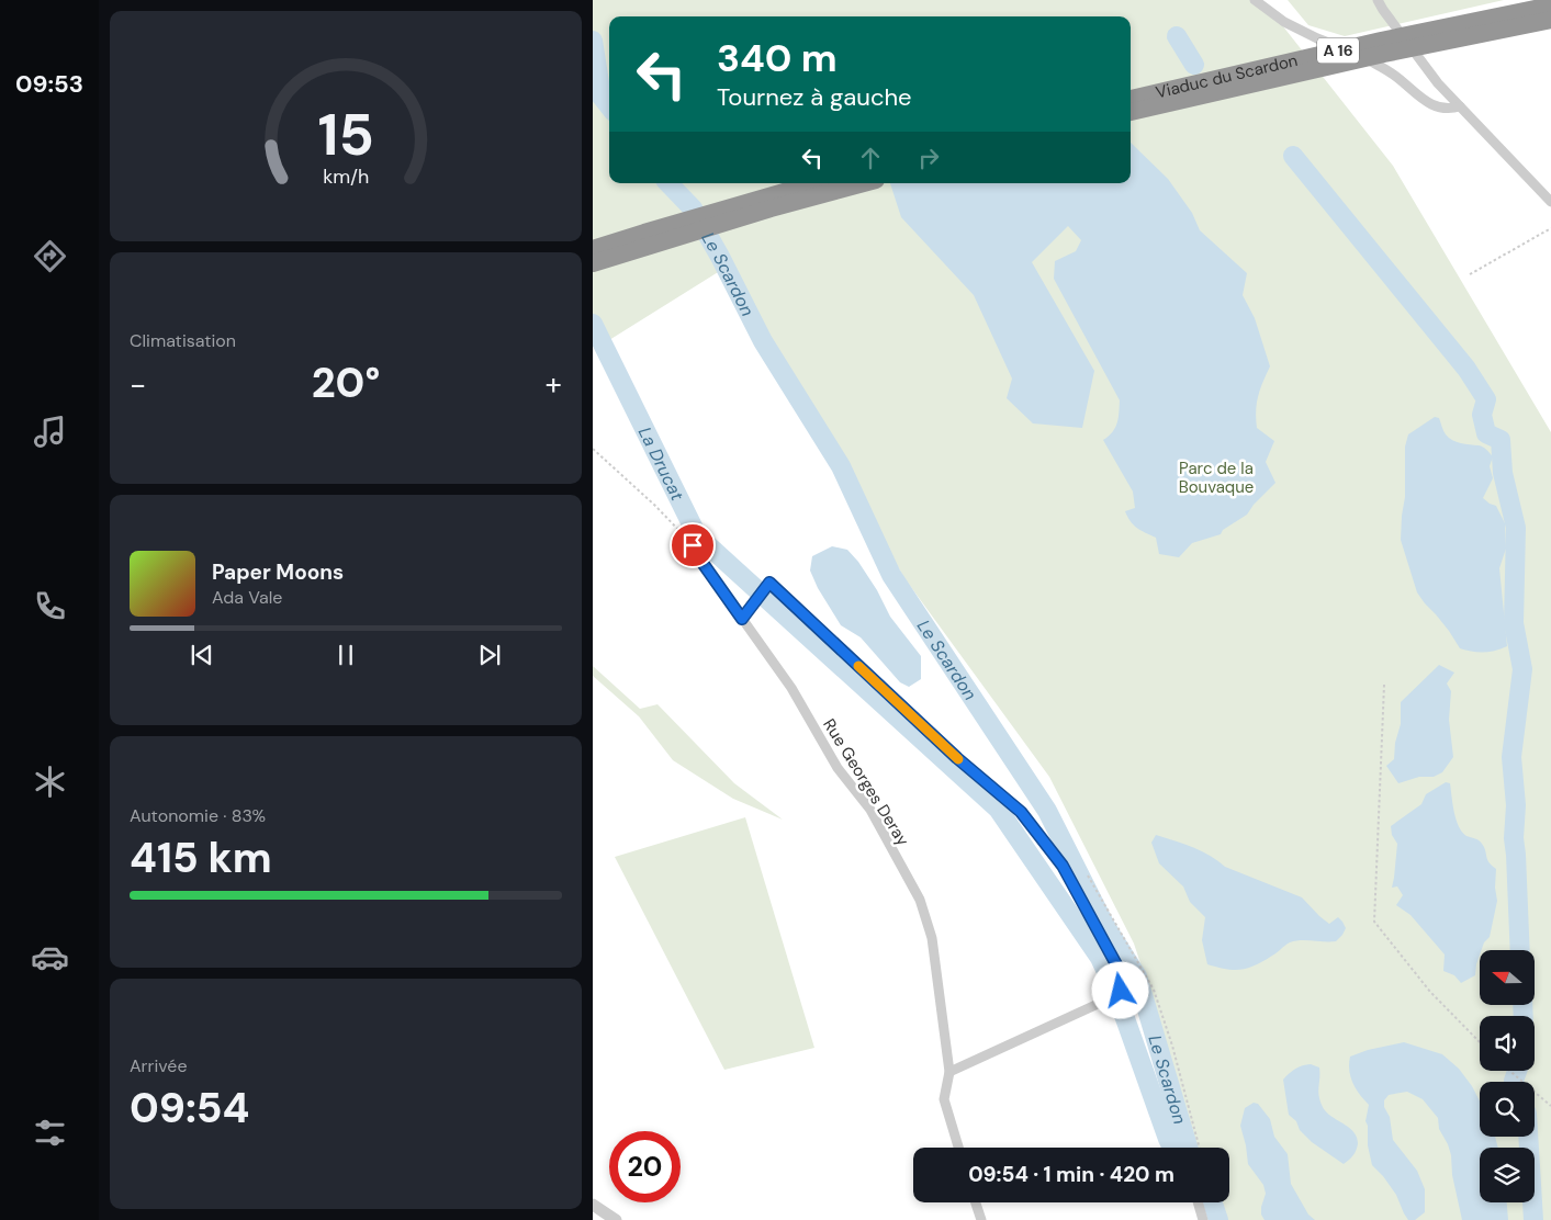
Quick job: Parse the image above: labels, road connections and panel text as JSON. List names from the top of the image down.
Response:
{
  "streets": {
    "highway": ["A 16", "Viaduc du Scardon"],
    "street": ["Rue Georges Deray"]
  },
  "water": ["Le Scardon", "La Drucat"],
  "parks": ["Parc de la Bouvaque"],
  "north": "left",
  "page": {
    "tabs": "09:53",
    "turn": ["340 m", "Tournez à gauche"],
    "tile": [
      "Climatisation",
      ["Autonomie · 83%", "415 km"],
      ["Arrivée", "09:54"]
    ],
    "heat": ["−", "20°", "+"],
    "song": ["Paper Moons", "Ada Vale"],
    "limit": "20",
    "trip": "09:54 · 1 min · 420 m",
    "gauge": ["15", "km/h"]
  }
}
